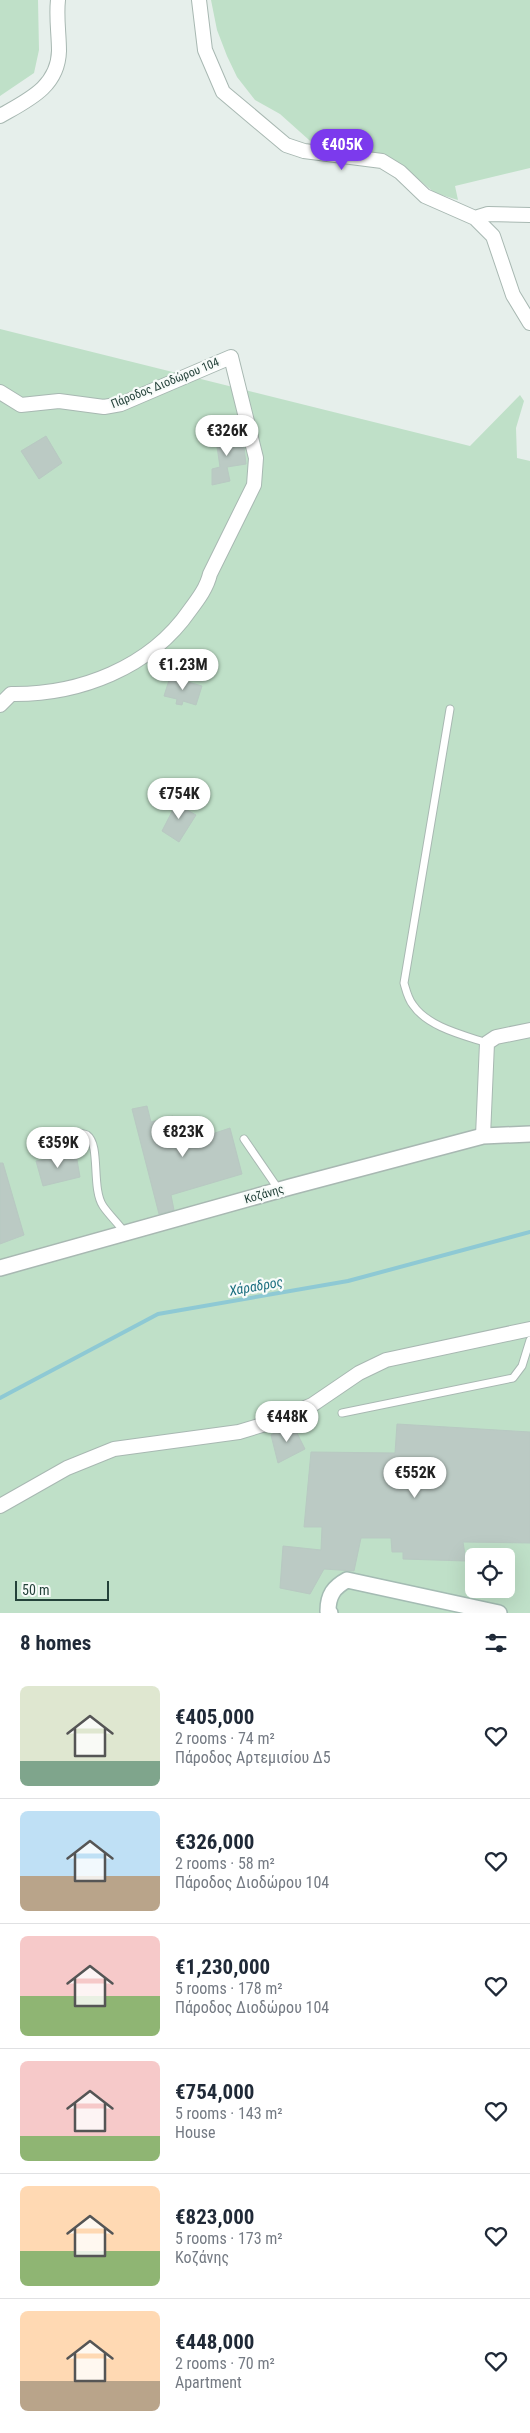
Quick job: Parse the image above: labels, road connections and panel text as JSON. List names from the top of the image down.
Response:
{
  "streets": {
    "street": ["Πάροδος Διοδώρου 104", "Κοζάνης"]
  },
  "water": ["Χάραδρος"],
  "scale_bar": "50 m",
  "page": {
    "price": [
      "€405K",
      "€326K",
      "€1.23M",
      "€754K",
      "€823K",
      "€359K",
      "€448K",
      "€552K"
    ],
    "scale": "50 m",
    "heading": "8 homes",
    "list": [
      {
        "name": "€405,000",
        "note": "2 rooms · 74 m² · Πάροδος Αρτεμισίου Δ5"
      },
      {
        "name": "€326,000",
        "note": "2 rooms · 58 m² · Πάροδος Διοδώρου 104"
      },
      {
        "name": "€1,230,000",
        "note": "5 rooms · 178 m² · Πάροδος Διοδώρου 104"
      },
      {
        "name": "€754,000",
        "note": "5 rooms · 143 m² · House"
      },
      {
        "name": "€823,000",
        "note": "5 rooms · 173 m² · Κοζάνης"
      },
      {
        "name": "€448,000",
        "note": "2 rooms · 70 m² · Apartment"
      }
    ]
  }
}
